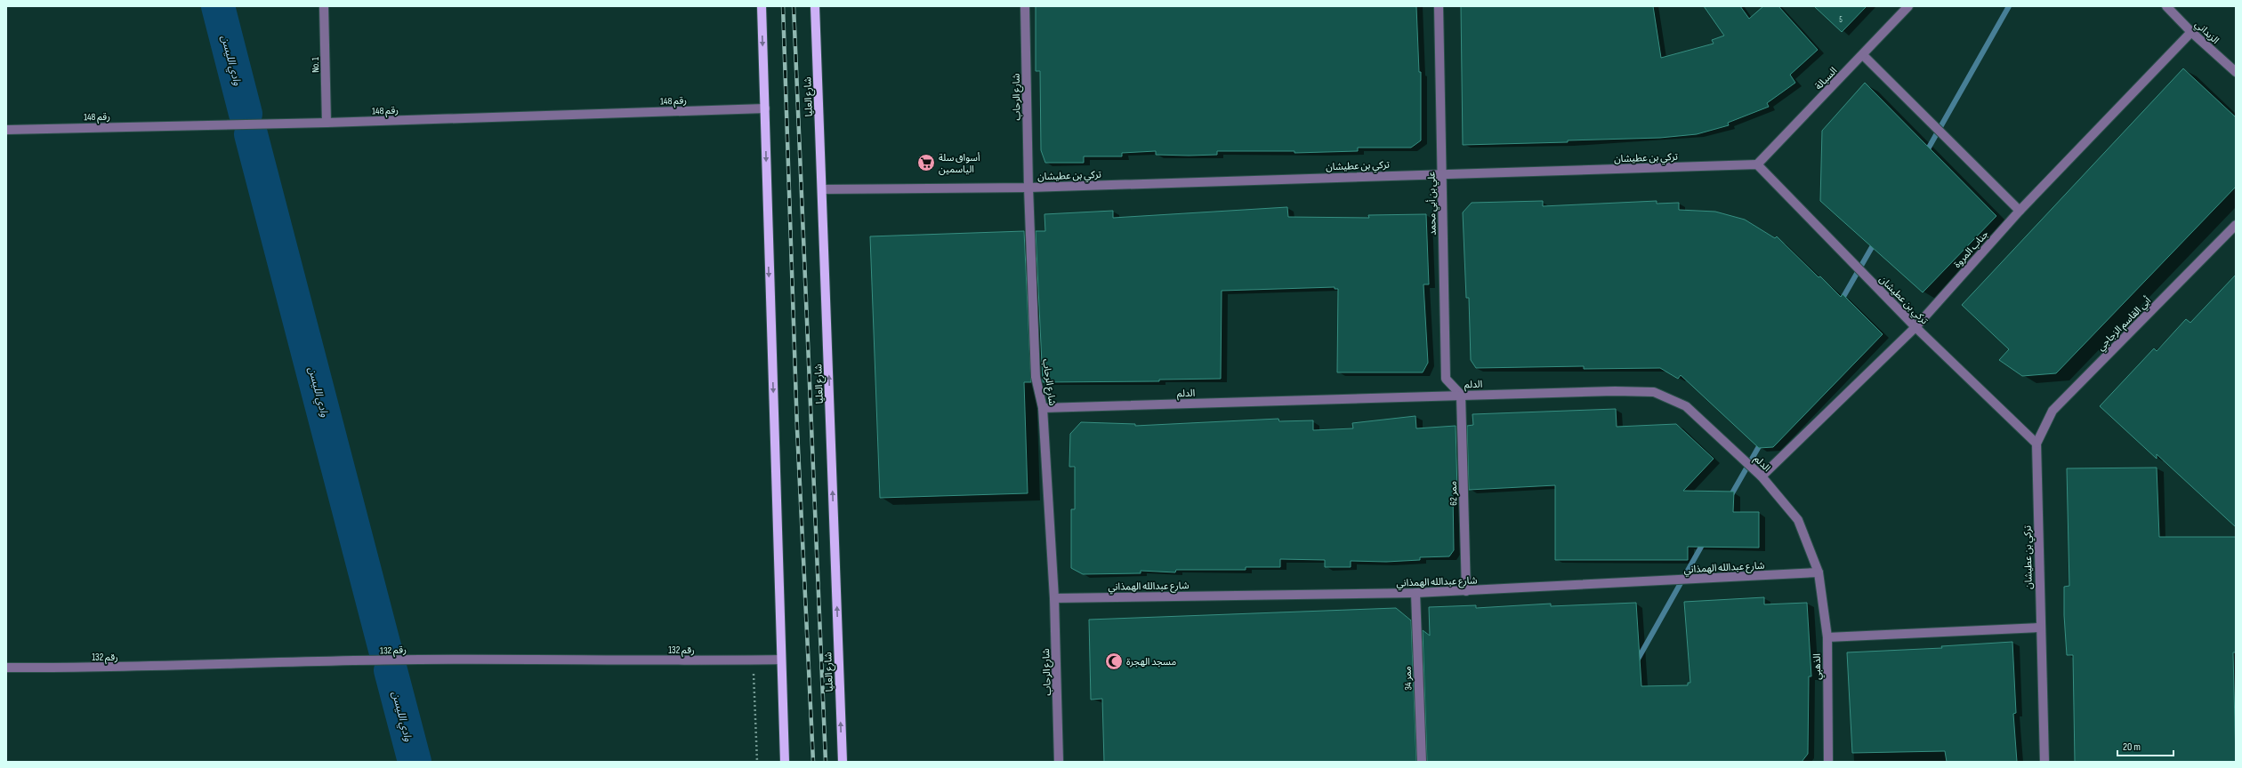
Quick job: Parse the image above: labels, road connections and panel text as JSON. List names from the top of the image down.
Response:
{
  "streets": {
    "main road": ["شارع العليا"],
    "street": [
      "الزبداني",
      "No. 1",
      "السبالة",
      "شارع الرحاب",
      "رقم 148",
      "تركي بن عطيشان",
      "علي بن أبي محمد",
      "جناب المروة",
      "أبي القاسم الزجاجي",
      "الدلم",
      "ممر 62",
      "شارع عبدالله الهمذاني",
      "رقم 132",
      "الذهبي",
      "ممر 34"
    ]
  },
  "crossings": [
    ["الزبداني", "جناب المروة"],
    ["No. 1", "رقم 148"],
    ["السبالة", "تركي بن عطيشان"],
    ["شارع العليا", "تركي بن عطيشان"],
    ["شارع الرحاب", "تركي بن عطيشان"],
    ["شارع الرحاب", "الدلم"],
    ["شارع الرحاب", "شارع عبدالله الهمذاني"],
    ["تركي بن عطيشان", "علي بن أبي محمد"],
    ["تركي بن عطيشان", "جناب المروة"],
    ["تركي بن عطيشان", "أبي القاسم الزجاجي"],
    ["علي بن أبي محمد", "الدلم"],
    ["علي بن أبي محمد", "ممر 62"],
    ["جناب المروة", "الدلم"],
    ["الدلم", "ممر 62"],
    ["الدلم", "شارع عبدالله الهمذاني"],
    ["الدلم", "الذهبي"],
    ["ممر 62", "شارع عبدالله الهمذاني"],
    ["شارع عبدالله الهمذاني", "الذهبي"],
    ["شارع عبدالله الهمذاني", "ممر 34"]
  ],
  "water": ["وادي الليسن"],
  "places": {
    "supermarket": ["أسواق سلة الياسمين"],
    "mosque": ["مسجد الهجرة"]
  },
  "house_numbers": ["5"],
  "scale_bar": "20 m"
}
